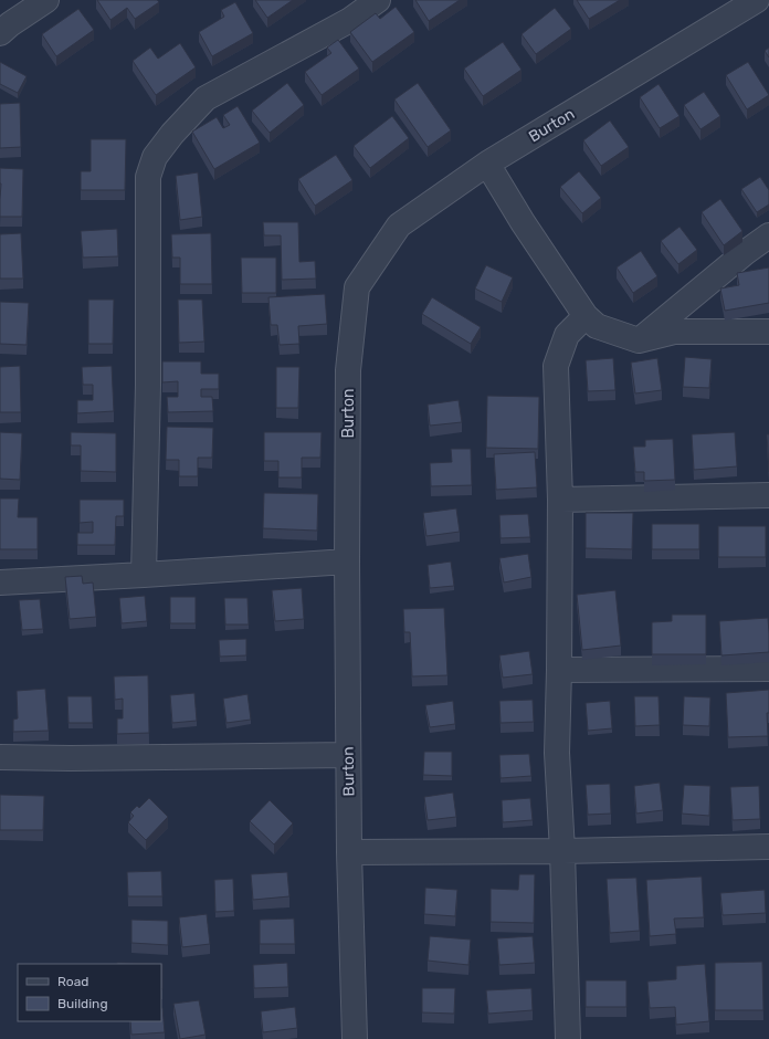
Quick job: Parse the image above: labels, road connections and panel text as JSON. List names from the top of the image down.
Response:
{
  "streets": {
    "street": ["Burton"]
  },
  "legend": ["Road", "Building"]
}
